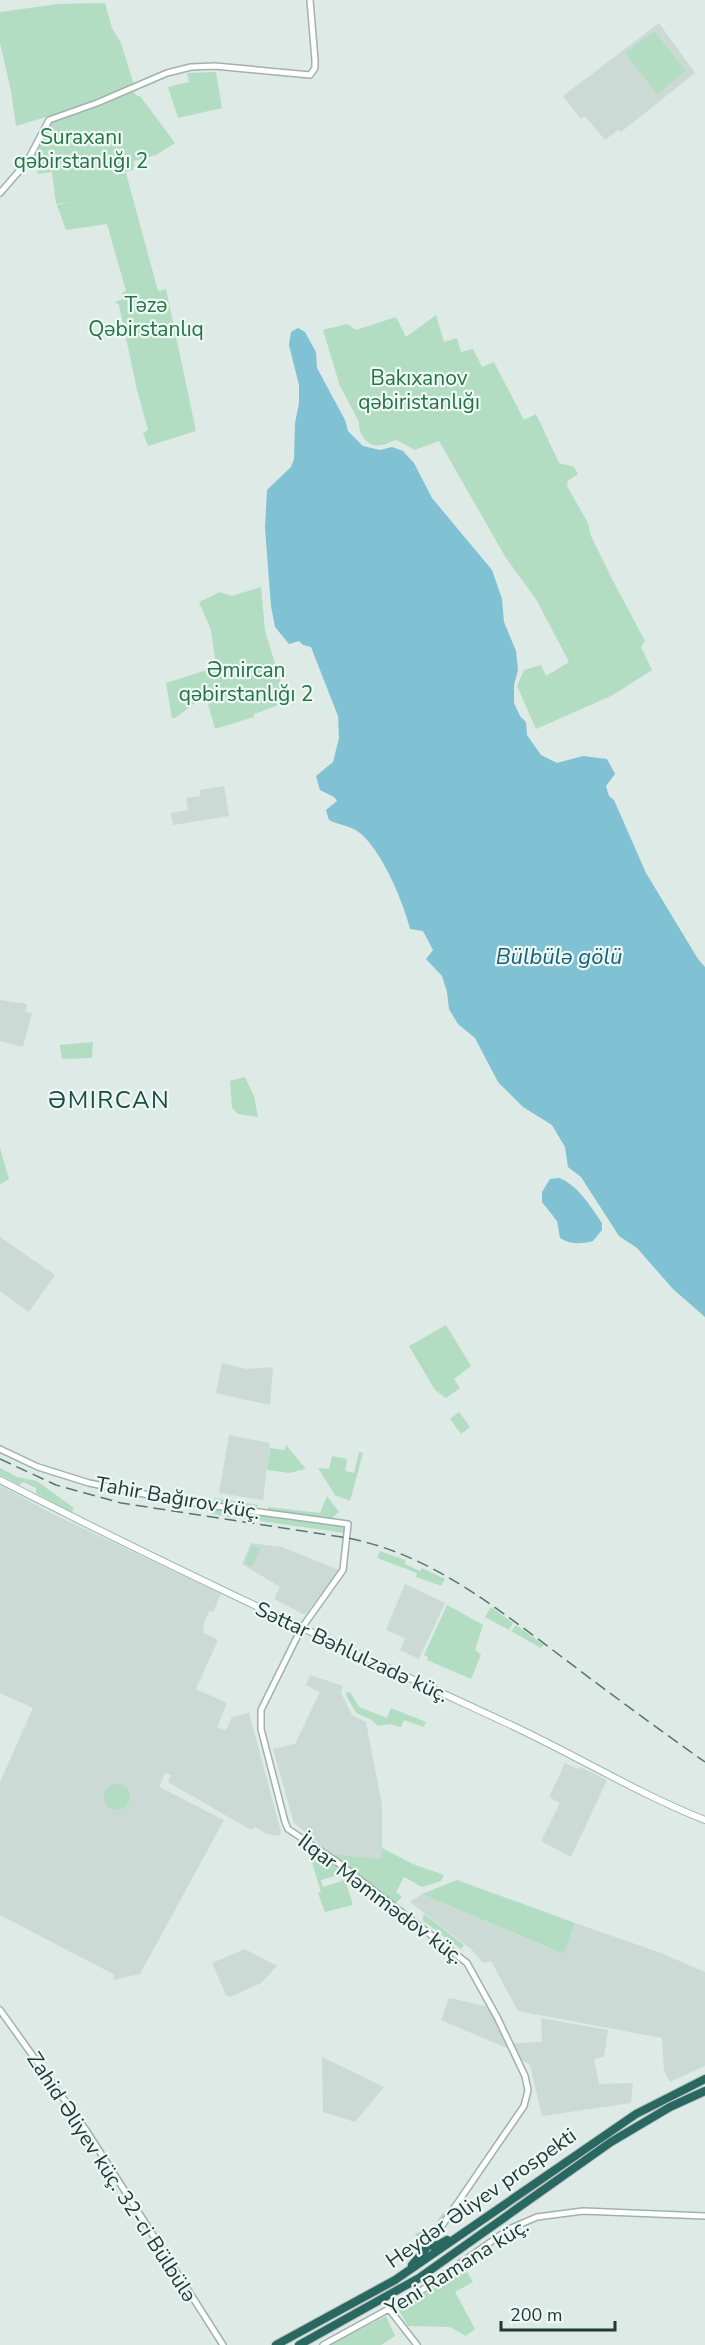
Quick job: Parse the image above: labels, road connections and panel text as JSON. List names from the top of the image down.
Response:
{
  "streets": {
    "highway": ["Heydər Əliyev prospekti"],
    "main road": ["Səttar Bəhlulzadə küç."],
    "street": [
      "Tahir Bağırov küç.",
      "İlqar Məmmədov küç.",
      "Zahid Əliyev küç. 32-ci Bülbülə",
      "Yeni Ramana küç."
    ]
  },
  "crossings": [
    ["Tahir Bağırov küç.", "İlqar Məmmədov küç."],
    ["Səttar Bəhlulzadə küç.", "İlqar Məmmədov küç."]
  ],
  "districts": ["ƏMIRCAN"],
  "water": ["Bülbülə gölü"],
  "parks": [
    "Suraxanı qəbirstanlığı 2",
    "Təzə Qəbirstanlıq",
    "Bakıxanov qəbiristanlığı",
    "Əmircan qəbirstanlığı 2"
  ],
  "scale_bar": "200 m"
}
